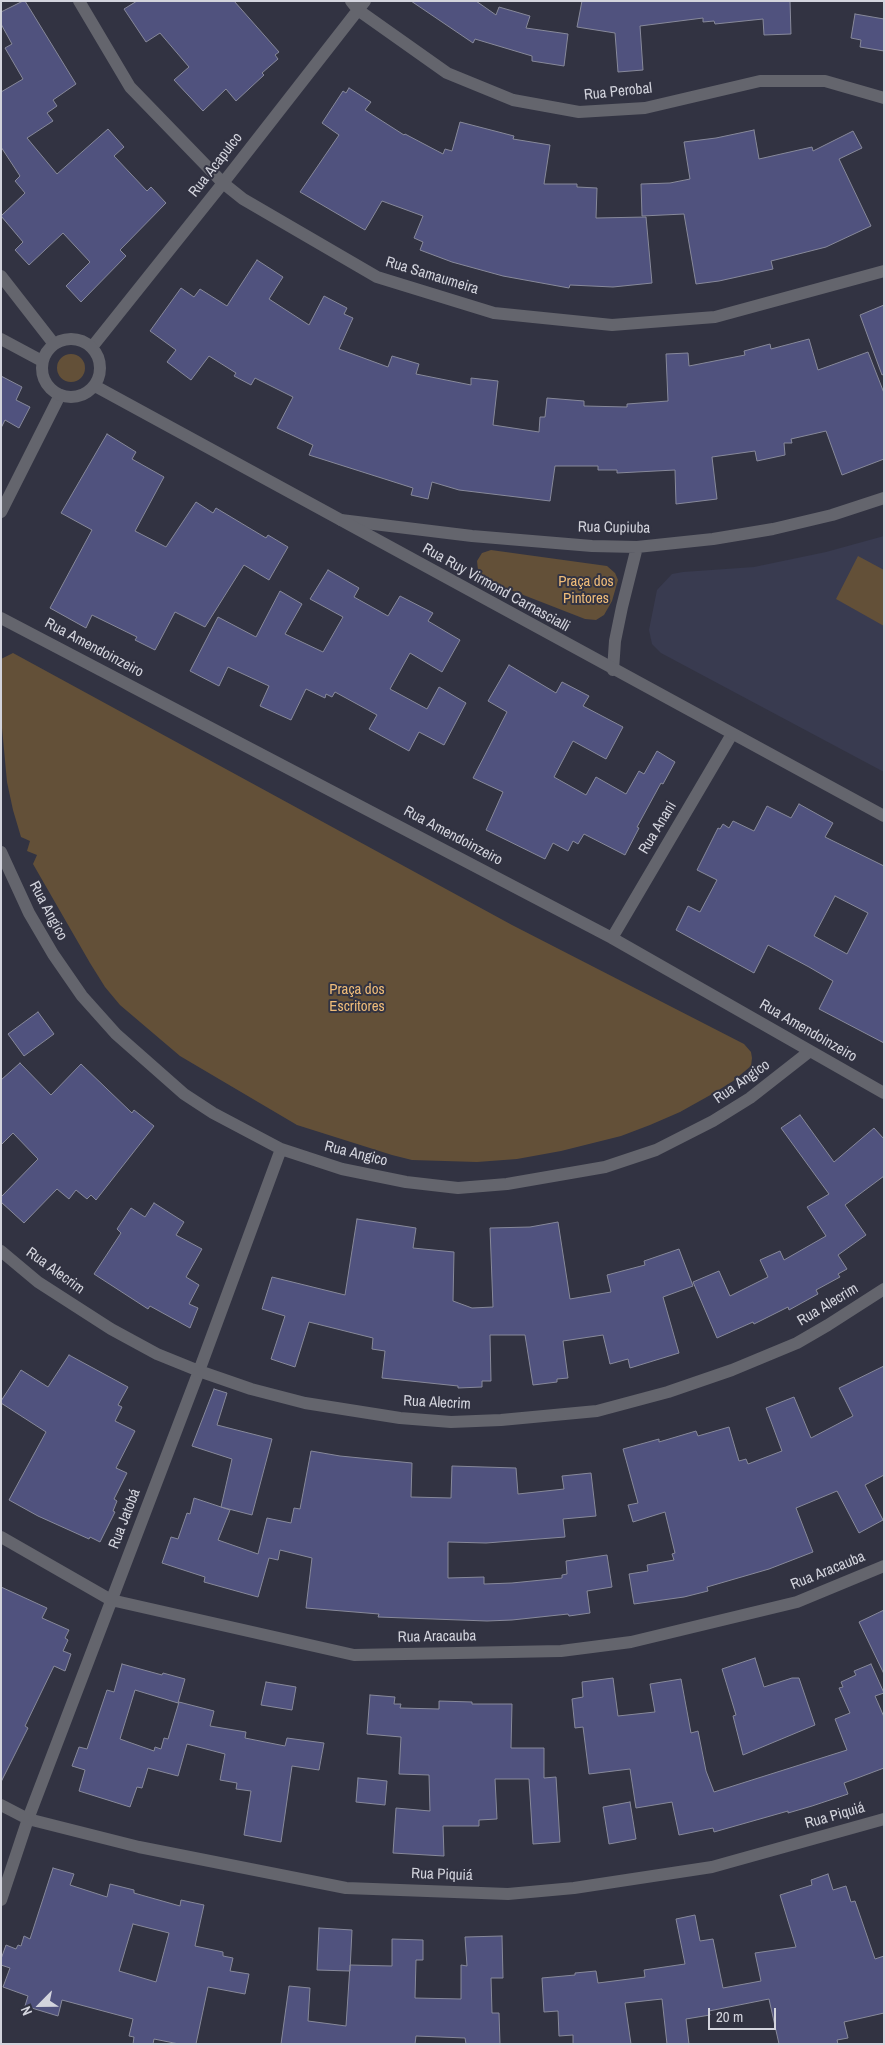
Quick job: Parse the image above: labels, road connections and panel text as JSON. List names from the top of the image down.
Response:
{
  "streets": {
    "street": [
      "Rua Perobal",
      "Rua Acapulco",
      "Rua Samaumeira",
      "Rua Cupiuba",
      "Rua Ruy Virmond Carnascialli",
      "Rua Amendoinzeiro",
      "Rua Anani",
      "Rua Angico",
      "Rua Alecrim",
      "Rua Jatobá",
      "Rua Aracauba",
      "Rua Piquiá"
    ]
  },
  "crossings": [
    ["Rua Perobal", "Rua Acapulco"],
    ["Rua Acapulco", "Rua Samaumeira"],
    ["Rua Acapulco", "Rua Ruy Virmond Carnascialli"],
    ["Rua Cupiuba", "Rua Ruy Virmond Carnascialli"],
    ["Rua Ruy Virmond Carnascialli", "Rua Anani"],
    ["Rua Amendoinzeiro", "Rua Anani"],
    ["Rua Amendoinzeiro", "Rua Angico"],
    ["Rua Angico", "Rua Jatobá"],
    ["Rua Alecrim", "Rua Jatobá"],
    ["Rua Jatobá", "Rua Aracauba"],
    ["Rua Jatobá", "Rua Piquiá"]
  ],
  "parks": ["Praça dos Pintores", "Praça dos Escritores"],
  "scale_bar": "20 m",
  "north": "bottom left"
}
